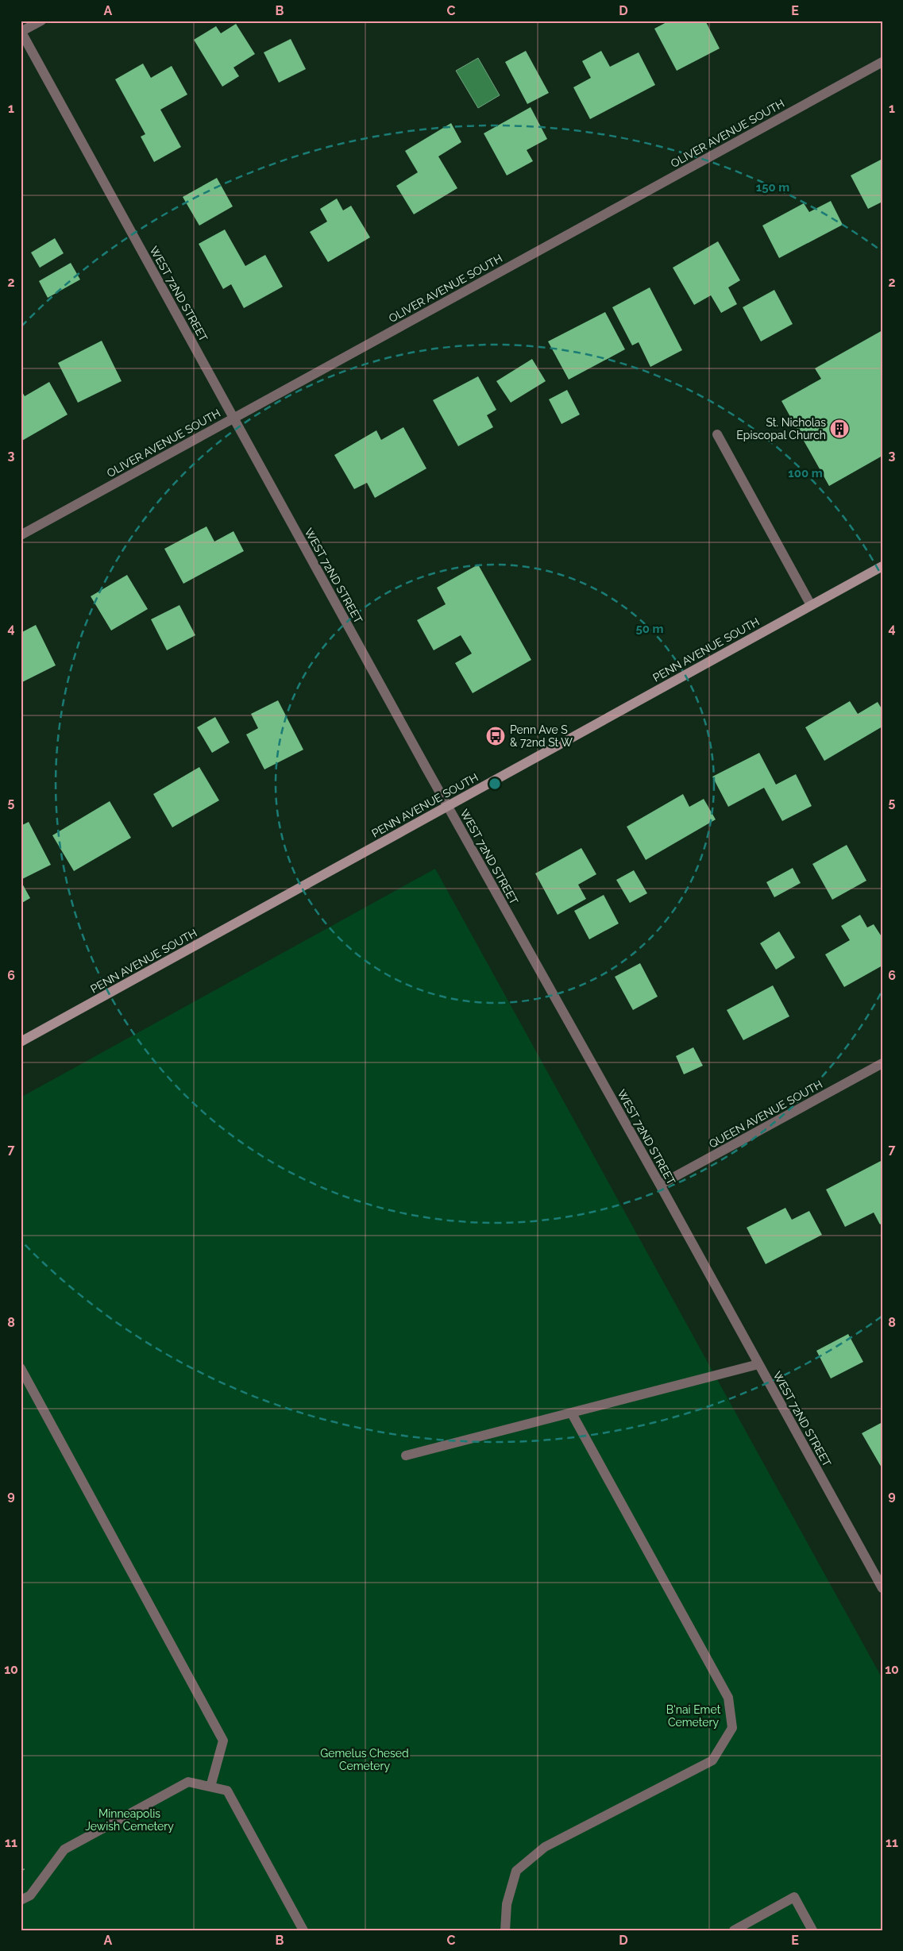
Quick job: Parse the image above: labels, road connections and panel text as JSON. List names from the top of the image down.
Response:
{
  "streets": {
    "main road": ["PENN AVENUE SOUTH"],
    "street": ["OLIVER AVENUE SOUTH", "WEST 72ND STREET", "QUEEN AVENUE SOUTH"]
  },
  "crossings": [
    ["OLIVER AVENUE SOUTH", "WEST 72ND STREET"],
    ["WEST 72ND STREET", "PENN AVENUE SOUTH"],
    ["WEST 72ND STREET", "QUEEN AVENUE SOUTH"]
  ],
  "parks": ["B'nai Emet Cemetery", "Gemelus Chesed Cemetery", "Minneapolis Jewish Cemetery"],
  "places": {
    "building": ["St. Nicholas Episcopal Church"],
    "bus stop": ["Penn Ave S & 72nd St W"]
  },
  "grid": {
    "columns": [
      "A",
      "B",
      "C",
      "D",
      "E"
    ],
    "rows": [
      "1",
      "2",
      "3",
      "4",
      "5",
      "6",
      "7",
      "8",
      "9",
      "10",
      "11"
    ]
  },
  "rings": ["150 m", "100 m", "50 m"]
}
